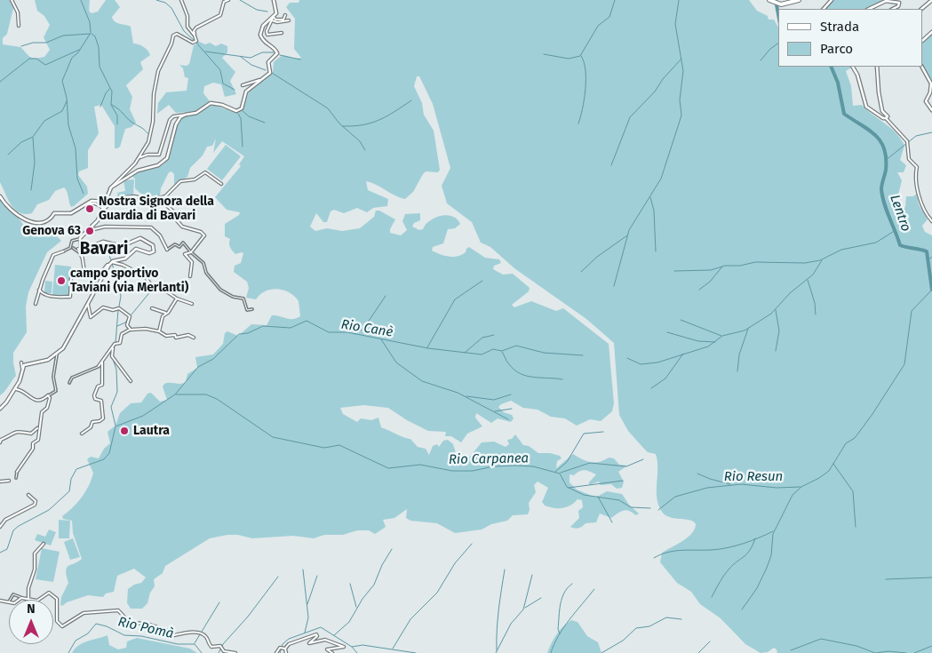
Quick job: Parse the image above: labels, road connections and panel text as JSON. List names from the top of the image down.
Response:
{
  "districts": ["Bavari"],
  "water": [
    "Lentro",
    "Rio Canè",
    "Rio Carpanea",
    "Rio Resun",
    "Rio Pomà"
  ],
  "places": [
    "Nostra Signora della Guardia di Bavari",
    "Genova 63",
    "campo sportivo Taviani (via Merlanti)",
    "Lautra"
  ],
  "legend": ["Strada", "Parco"],
  "north": "top"
}
